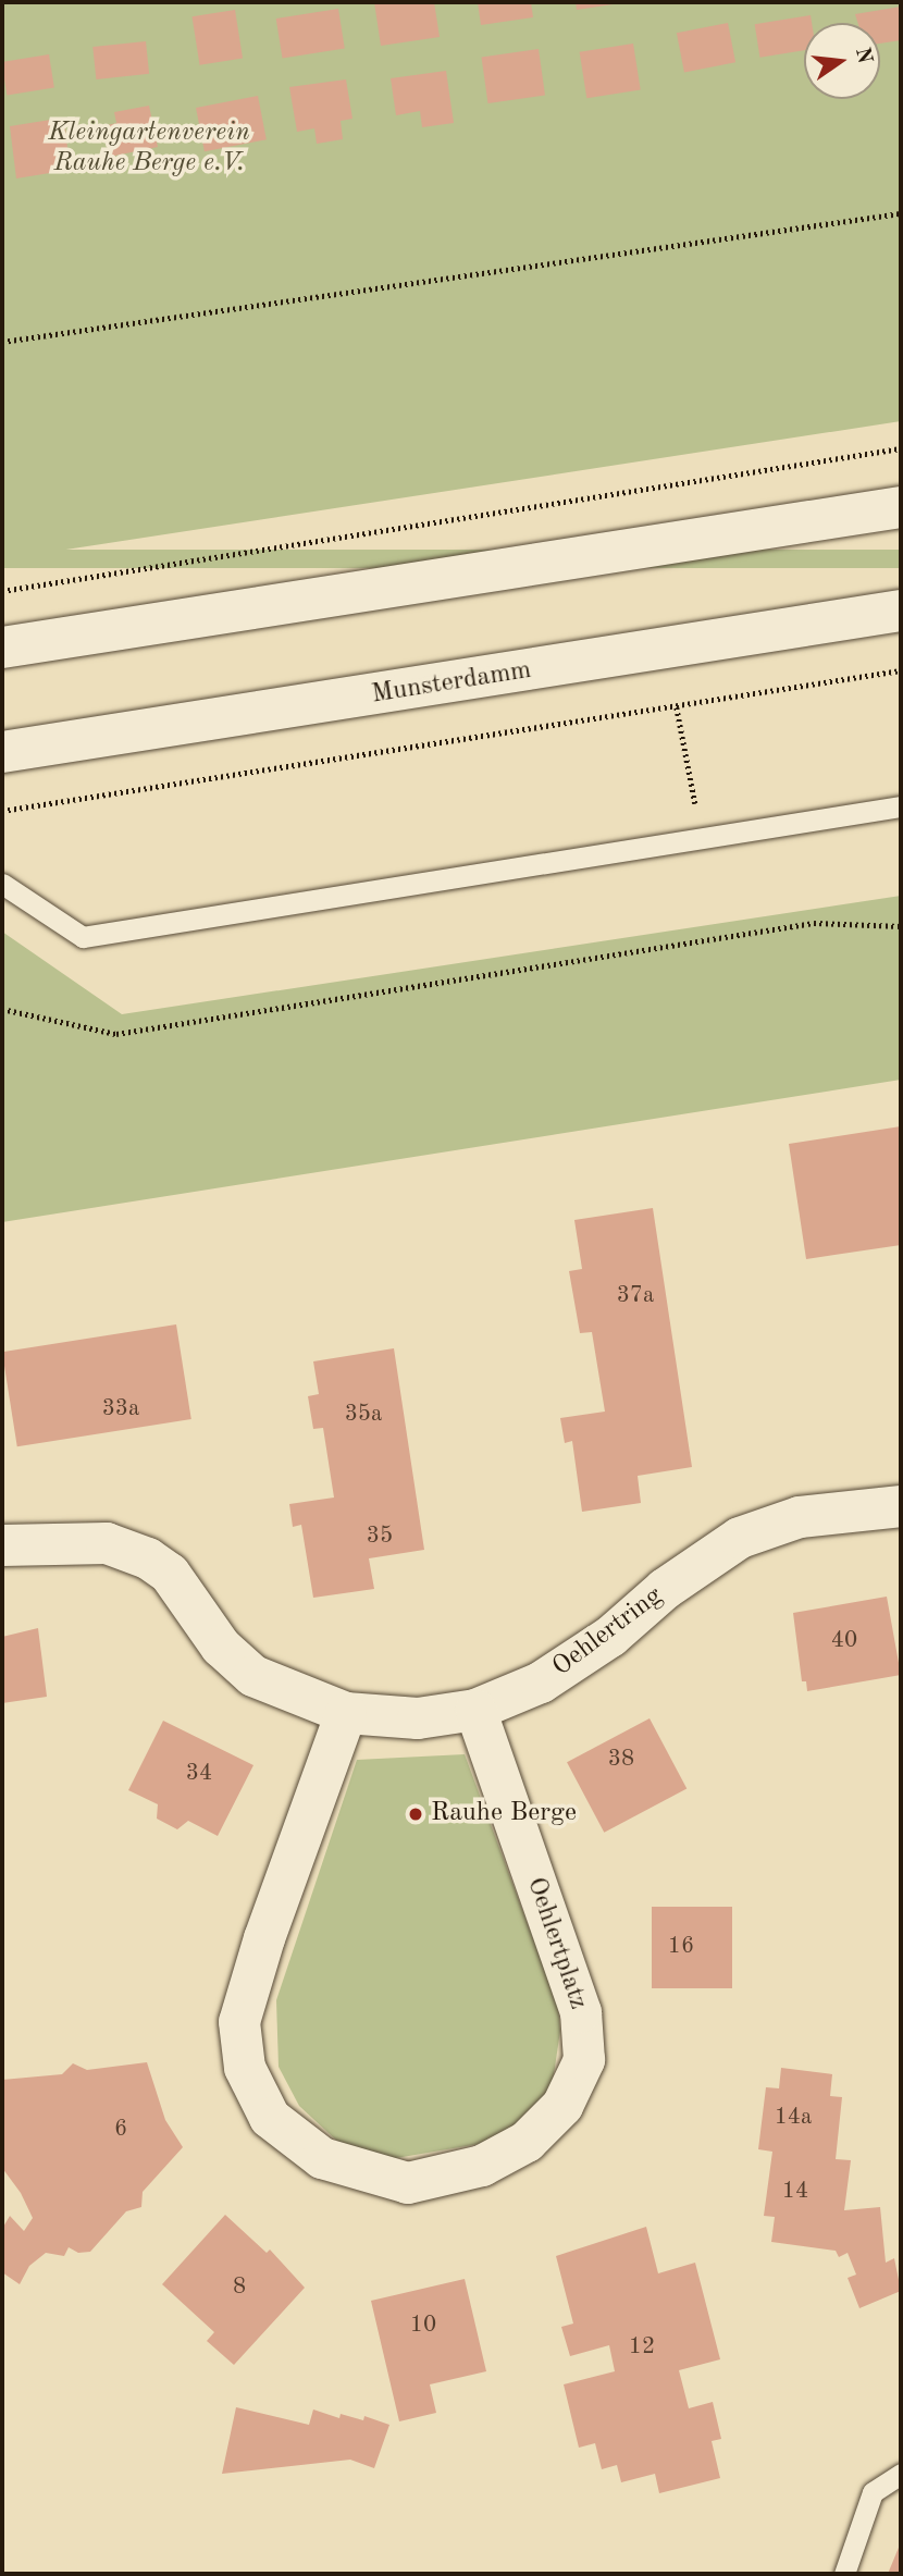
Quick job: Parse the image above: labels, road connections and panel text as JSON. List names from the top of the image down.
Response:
{
  "streets": {
    "street": ["Munsterdamm", "Oehlertring", "Oehlertplatz"]
  },
  "crossings": [
    ["Oehlertring", "Oehlertplatz"]
  ],
  "parks": ["Kleingartenverein Rauhe Berge e.V."],
  "places": ["Rauhe Berge"],
  "house_numbers": [
    "37a",
    "33a",
    "35a",
    "35",
    "40",
    "38",
    "34",
    "16",
    "14a",
    "6",
    "14",
    "8",
    "10",
    "12"
  ],
  "north": "right"
}
